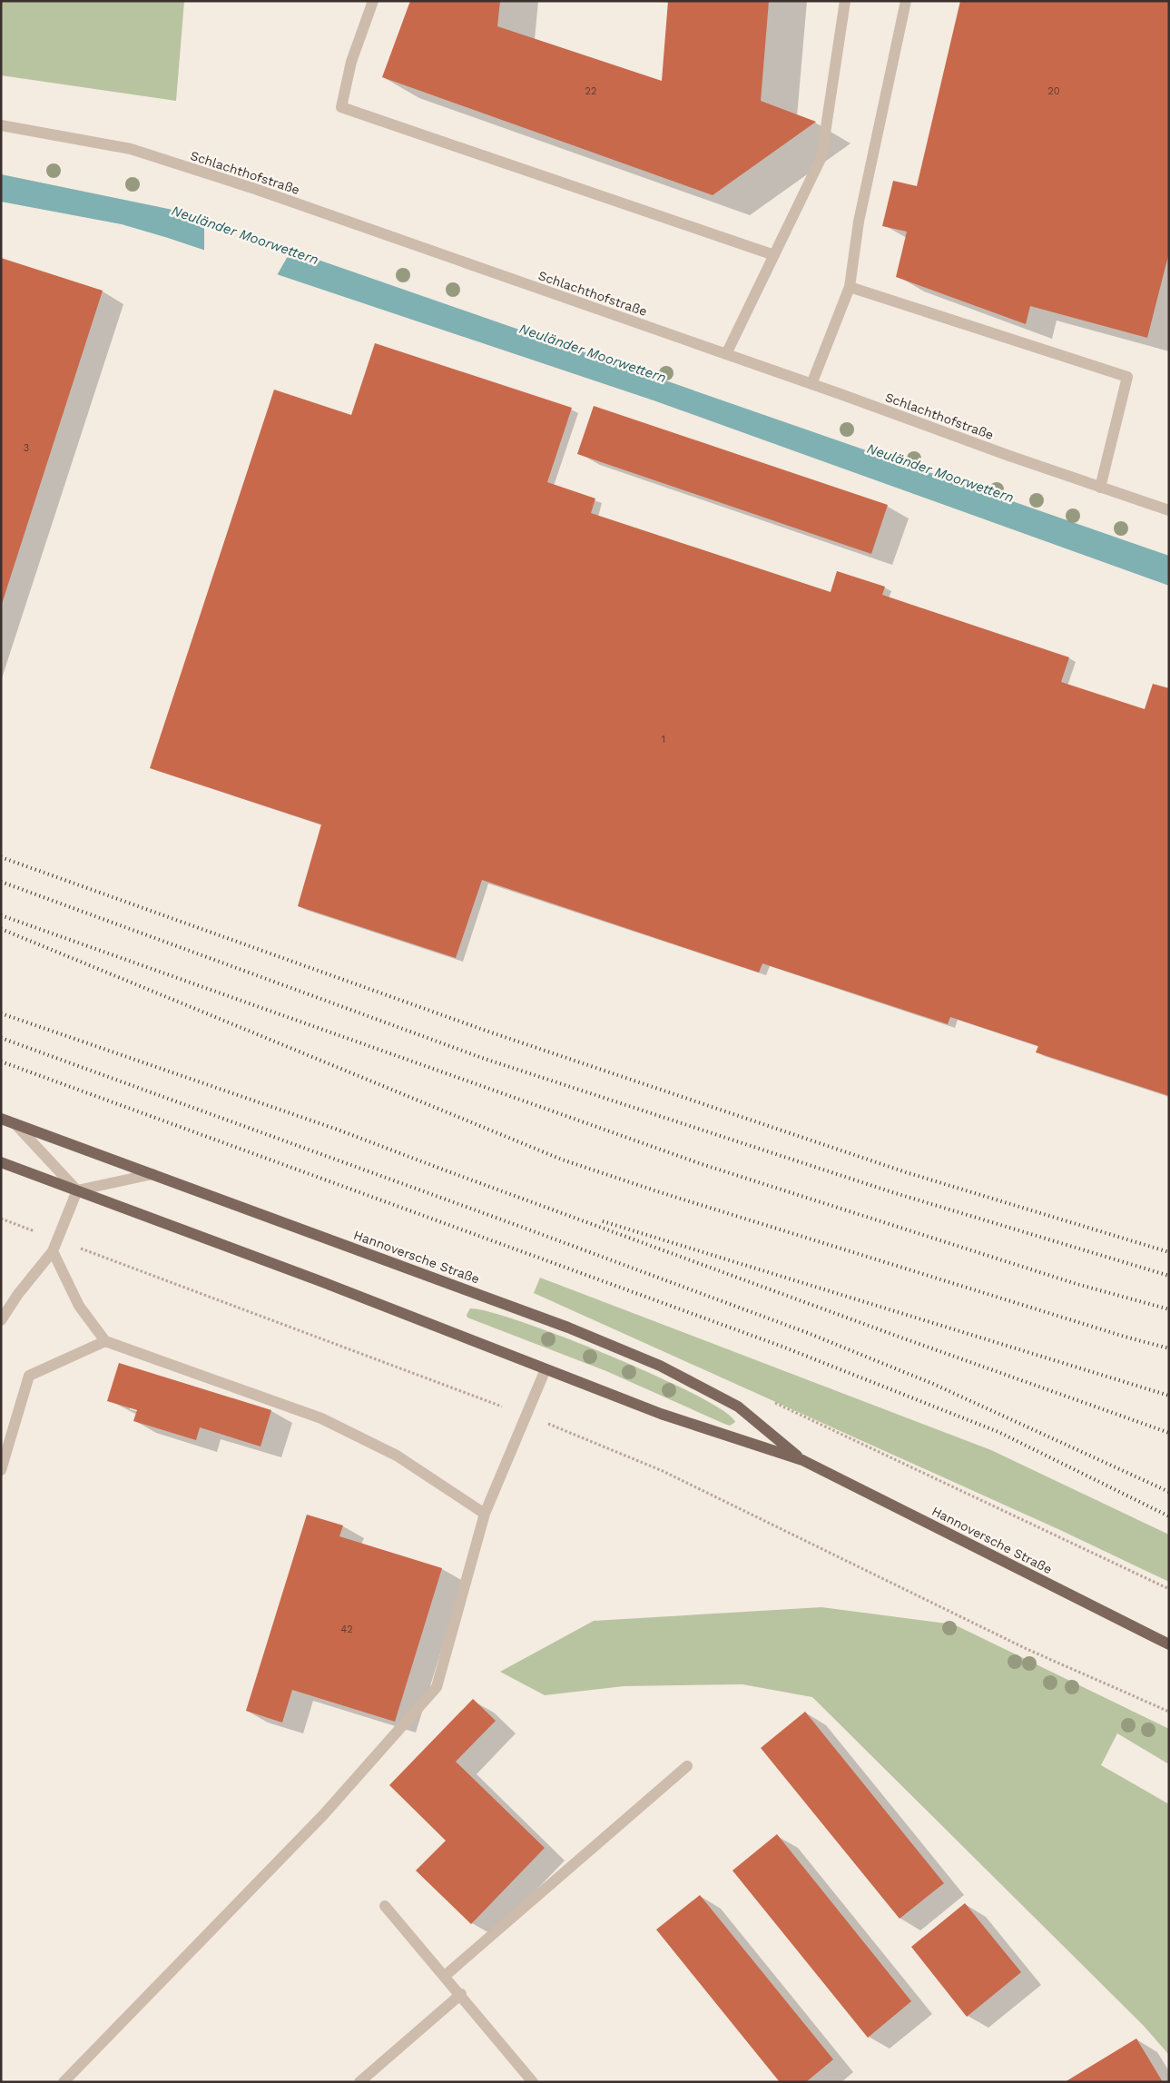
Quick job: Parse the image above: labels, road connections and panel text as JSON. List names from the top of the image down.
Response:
{
  "streets": {
    "main road": ["Hannoversche Straße"],
    "street": ["Schlachthofstraße"]
  },
  "water": ["Neuländer Moorwettern"],
  "house_numbers": [
    "22",
    "20",
    "3",
    "1",
    "42"
  ]
}
